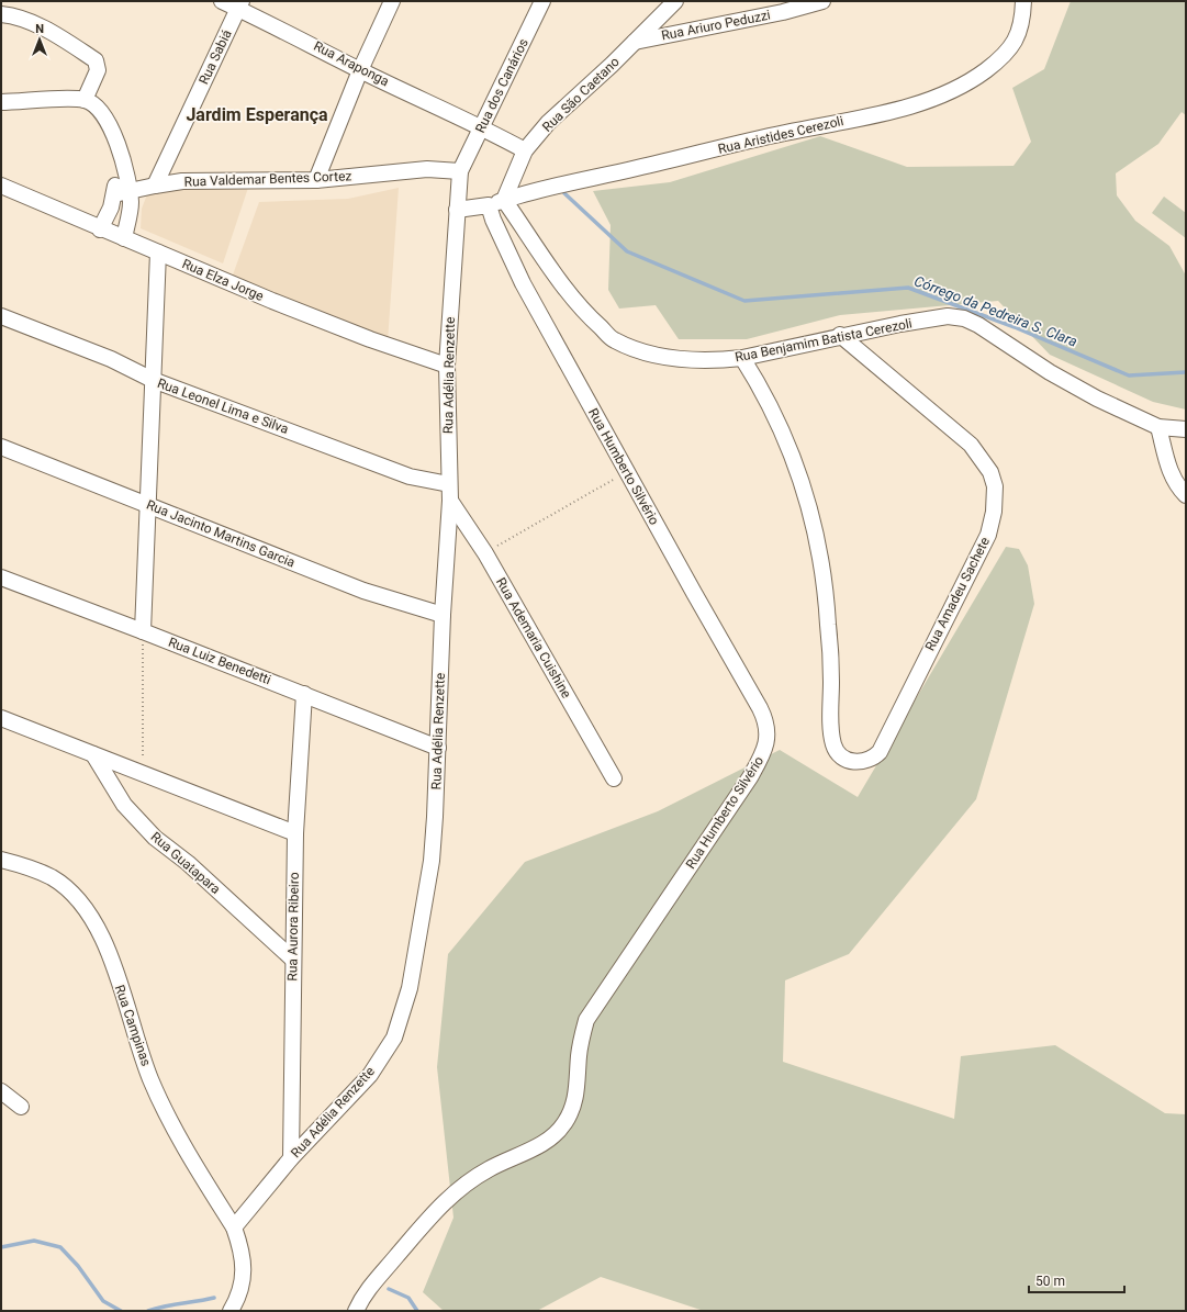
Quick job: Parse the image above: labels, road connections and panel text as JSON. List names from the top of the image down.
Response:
{
  "streets": {
    "street": [
      "Rua Ariuro Peduzzi",
      "Rua Sabiá",
      "Rua Araponga",
      "Rua dos Canários",
      "Rua São Caetano",
      "Rua Aristides Cerezoli",
      "Rua Valdemar Bentes Cortez",
      "Rua Elza Jorge",
      "Rua Benjamim Batista Cerezoli",
      "Rua Adélia Renzette",
      "Rua Leonel Lima e Silva",
      "Rua Humberto Silvério",
      "Rua Jacinto Martins Garcia",
      "Rua Amadeu Sachete",
      "Rua Ademaria Cuishine",
      "Rua Luiz Benedetti",
      "Rua Guatapara",
      "Rua Aurora Ribeiro",
      "Rua Campinas"
    ]
  },
  "crossings": [
    ["Rua Ariuro Peduzzi", "Rua São Caetano"],
    ["Rua Sabiá", "Rua Araponga"],
    ["Rua Sabiá", "Rua Valdemar Bentes Cortez"],
    ["Rua Araponga", "Rua dos Canários"],
    ["Rua Araponga", "Rua São Caetano"],
    ["Rua dos Canários", "Rua Valdemar Bentes Cortez"],
    ["Rua dos Canários", "Rua Adélia Renzette"],
    ["Rua São Caetano", "Rua Aristides Cerezoli"],
    ["Rua São Caetano", "Rua Benjamim Batista Cerezoli"],
    ["Rua Aristides Cerezoli", "Rua Benjamim Batista Cerezoli"],
    ["Rua Aristides Cerezoli", "Rua Humberto Silvério"],
    ["Rua Valdemar Bentes Cortez", "Rua Adélia Renzette"],
    ["Rua Elza Jorge", "Rua Adélia Renzette"],
    ["Rua Benjamim Batista Cerezoli", "Rua Amadeu Sachete"],
    ["Rua Adélia Renzette", "Rua Leonel Lima e Silva"],
    ["Rua Adélia Renzette", "Rua Jacinto Martins Garcia"],
    ["Rua Adélia Renzette", "Rua Ademaria Cuishine"],
    ["Rua Adélia Renzette", "Rua Luiz Benedetti"],
    ["Rua Adélia Renzette", "Rua Aurora Ribeiro"],
    ["Rua Adélia Renzette", "Rua Campinas"],
    ["Rua Luiz Benedetti", "Rua Aurora Ribeiro"],
    ["Rua Guatapara", "Rua Aurora Ribeiro"]
  ],
  "districts": ["Jardim Esperança"],
  "water": ["Córrego da Pedreira S. Clara"],
  "scale_bar": "50 m",
  "north": "top"
}
